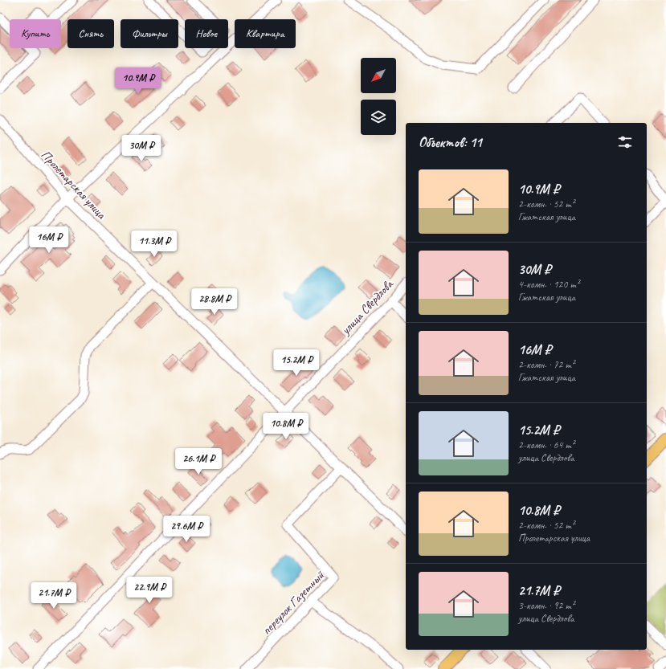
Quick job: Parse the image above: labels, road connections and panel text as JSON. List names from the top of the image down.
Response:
{
  "streets": {
    "street": ["Пролетарская улица", "улица Свердлова", "переулок Газетный"]
  },
  "crossings": [
    ["Пролетарская улица", "улица Свердлова"],
    ["Пролетарская улица", "переулок Газетный"]
  ],
  "north": "bottom left",
  "page": {
    "chip": [
      "Купить",
      "Снять",
      "Фильтры",
      "Новое",
      "Квартира"
    ],
    "price": [
      "10.9M ₽",
      "30M ₽",
      "16M ₽",
      "11.3M ₽",
      "28.8M ₽",
      "15.2M ₽",
      "10.8M ₽",
      "26.1M ₽",
      "29.6M ₽",
      "22.9M ₽",
      "21.7M ₽"
    ],
    "heading": "Объектов: 11",
    "list": [
      {
        "name": "10.9M ₽",
        "note": "2-комн. · 52 m² · Гжатская улица"
      },
      {
        "name": "30M ₽",
        "note": "4-комн. · 120 m² · Гжатская улица"
      },
      {
        "name": "16M ₽",
        "note": "2-комн. · 72 m² · Гжатская улица"
      },
      {
        "name": "15.2M ₽",
        "note": "2-комн. · 64 m² · улица Свердлова"
      },
      {
        "name": "10.8M ₽",
        "note": "2-комн. · 52 m² · Пролетарская улица"
      },
      {
        "name": "21.7M ₽",
        "note": "3-комн. · 92 m² · улица Свердлова"
      }
    ]
  }
}
